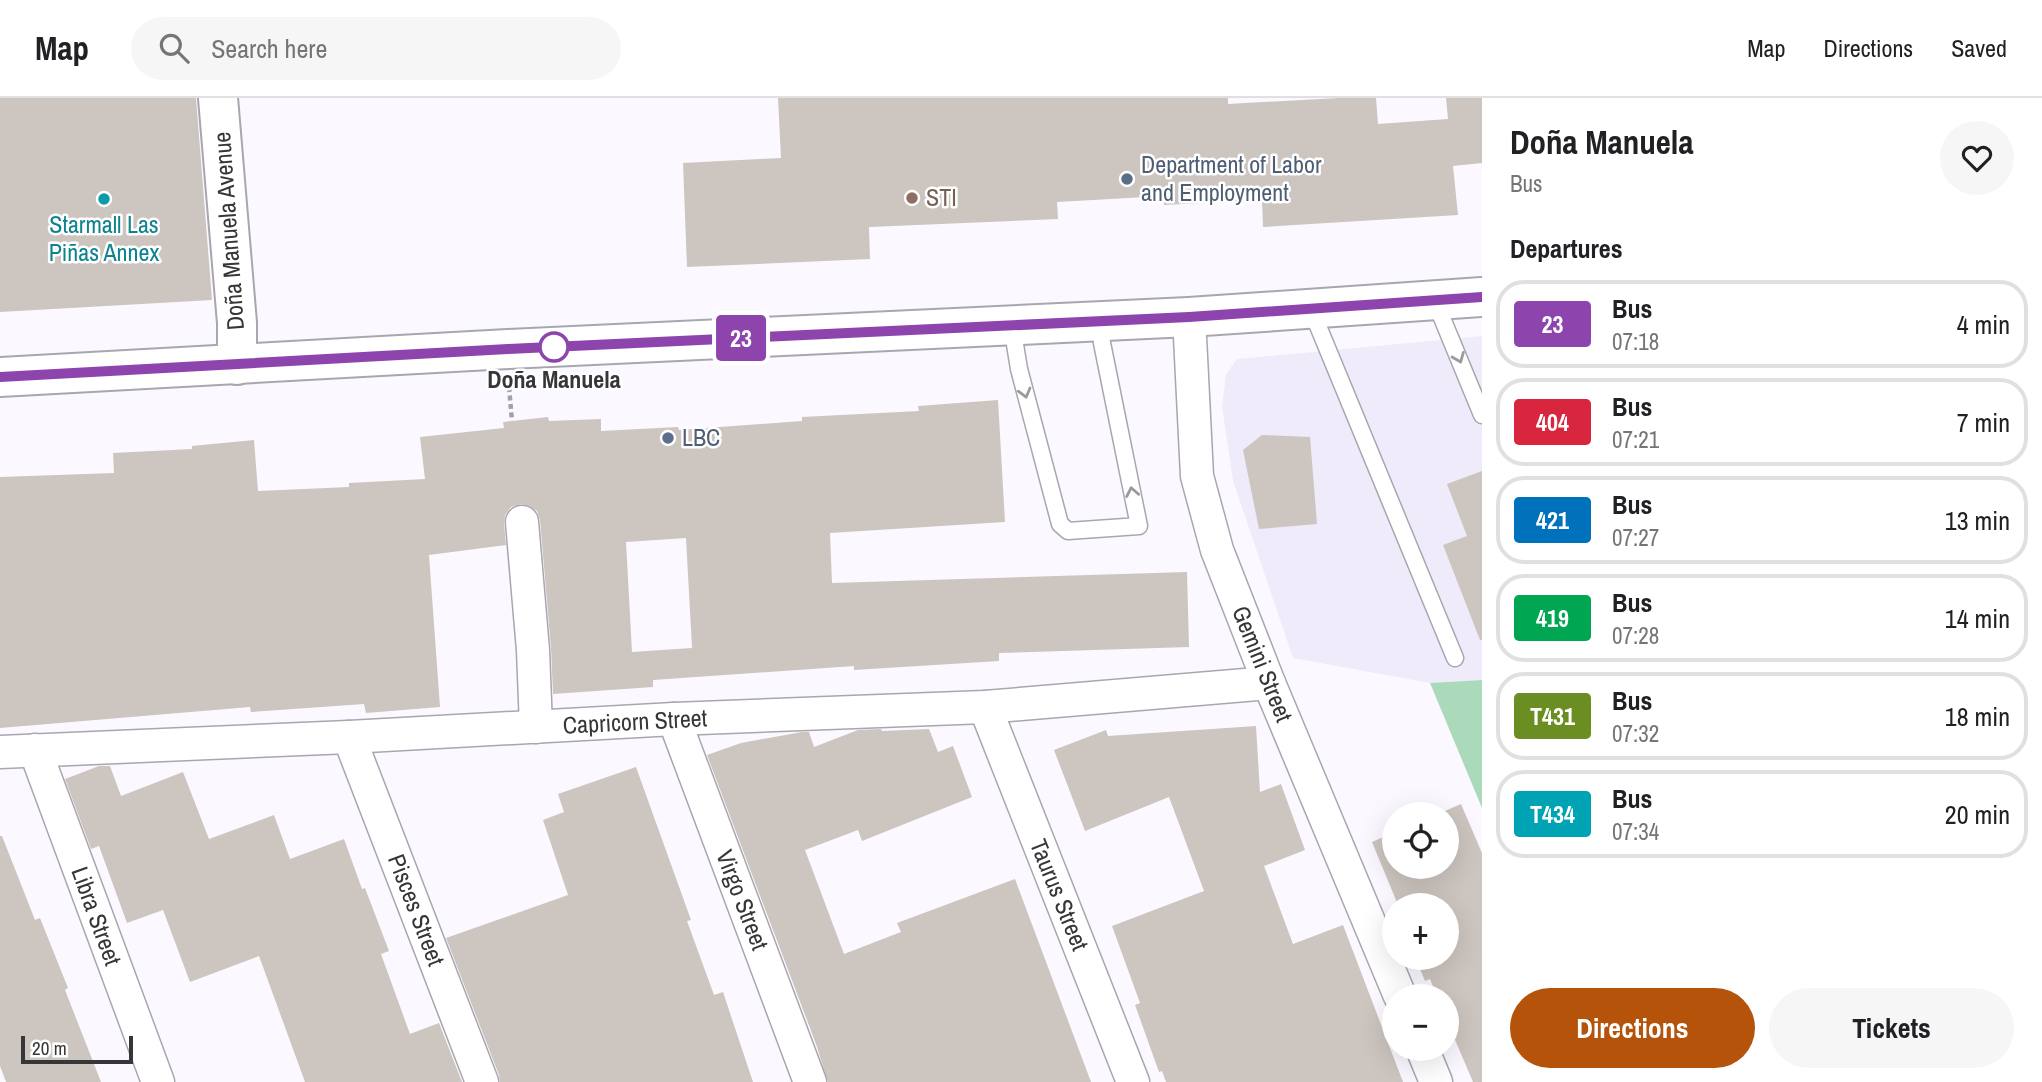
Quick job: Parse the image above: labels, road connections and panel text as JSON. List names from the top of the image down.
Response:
{
  "streets": {
    "main road": ["Doña Manuela Avenue"],
    "street": [
      "Gemini Street",
      "Capricorn Street",
      "Taurus Street",
      "Virgo Street",
      "Pisces Street",
      "Libra Street"
    ]
  },
  "crossings": [
    ["Gemini Street", "Capricorn Street"],
    ["Capricorn Street", "Taurus Street"],
    ["Capricorn Street", "Virgo Street"],
    ["Capricorn Street", "Pisces Street"],
    ["Capricorn Street", "Libra Street"]
  ],
  "places": [
    "Department of Labor and Employment",
    "STI",
    "Starmall Las Piñas Annex",
    "Doña Manuela",
    "LBC"
  ],
  "lines": ["bus line 23"],
  "scale_bar": "20 m",
  "page": {
    "header": "Map",
    "search": "Search here",
    "nav": ["Map", "Directions", "Saved"],
    "on_map": "23",
    "heading": [
      ["Doña Manuela", "Bus"],
      "Departures"
    ],
    "list": [
      {
        "mark": "23",
        "name": "Bus",
        "note": "07:18",
        "value": "4 min"
      },
      {
        "mark": "404",
        "name": "Bus",
        "note": "07:21",
        "value": "7 min"
      },
      {
        "mark": "421",
        "name": "Bus",
        "note": "07:27",
        "value": "13 min"
      },
      {
        "mark": "419",
        "name": "Bus",
        "note": "07:28",
        "value": "14 min"
      },
      {
        "mark": "T431",
        "name": "Bus",
        "note": "07:32",
        "value": "18 min"
      },
      {
        "mark": "T434",
        "name": "Bus",
        "note": "07:34",
        "value": "20 min"
      }
    ],
    "map_buttons": ["+", "−"],
    "buttons": ["Directions", "Tickets"],
    "scale": "20 m"
  }
}
